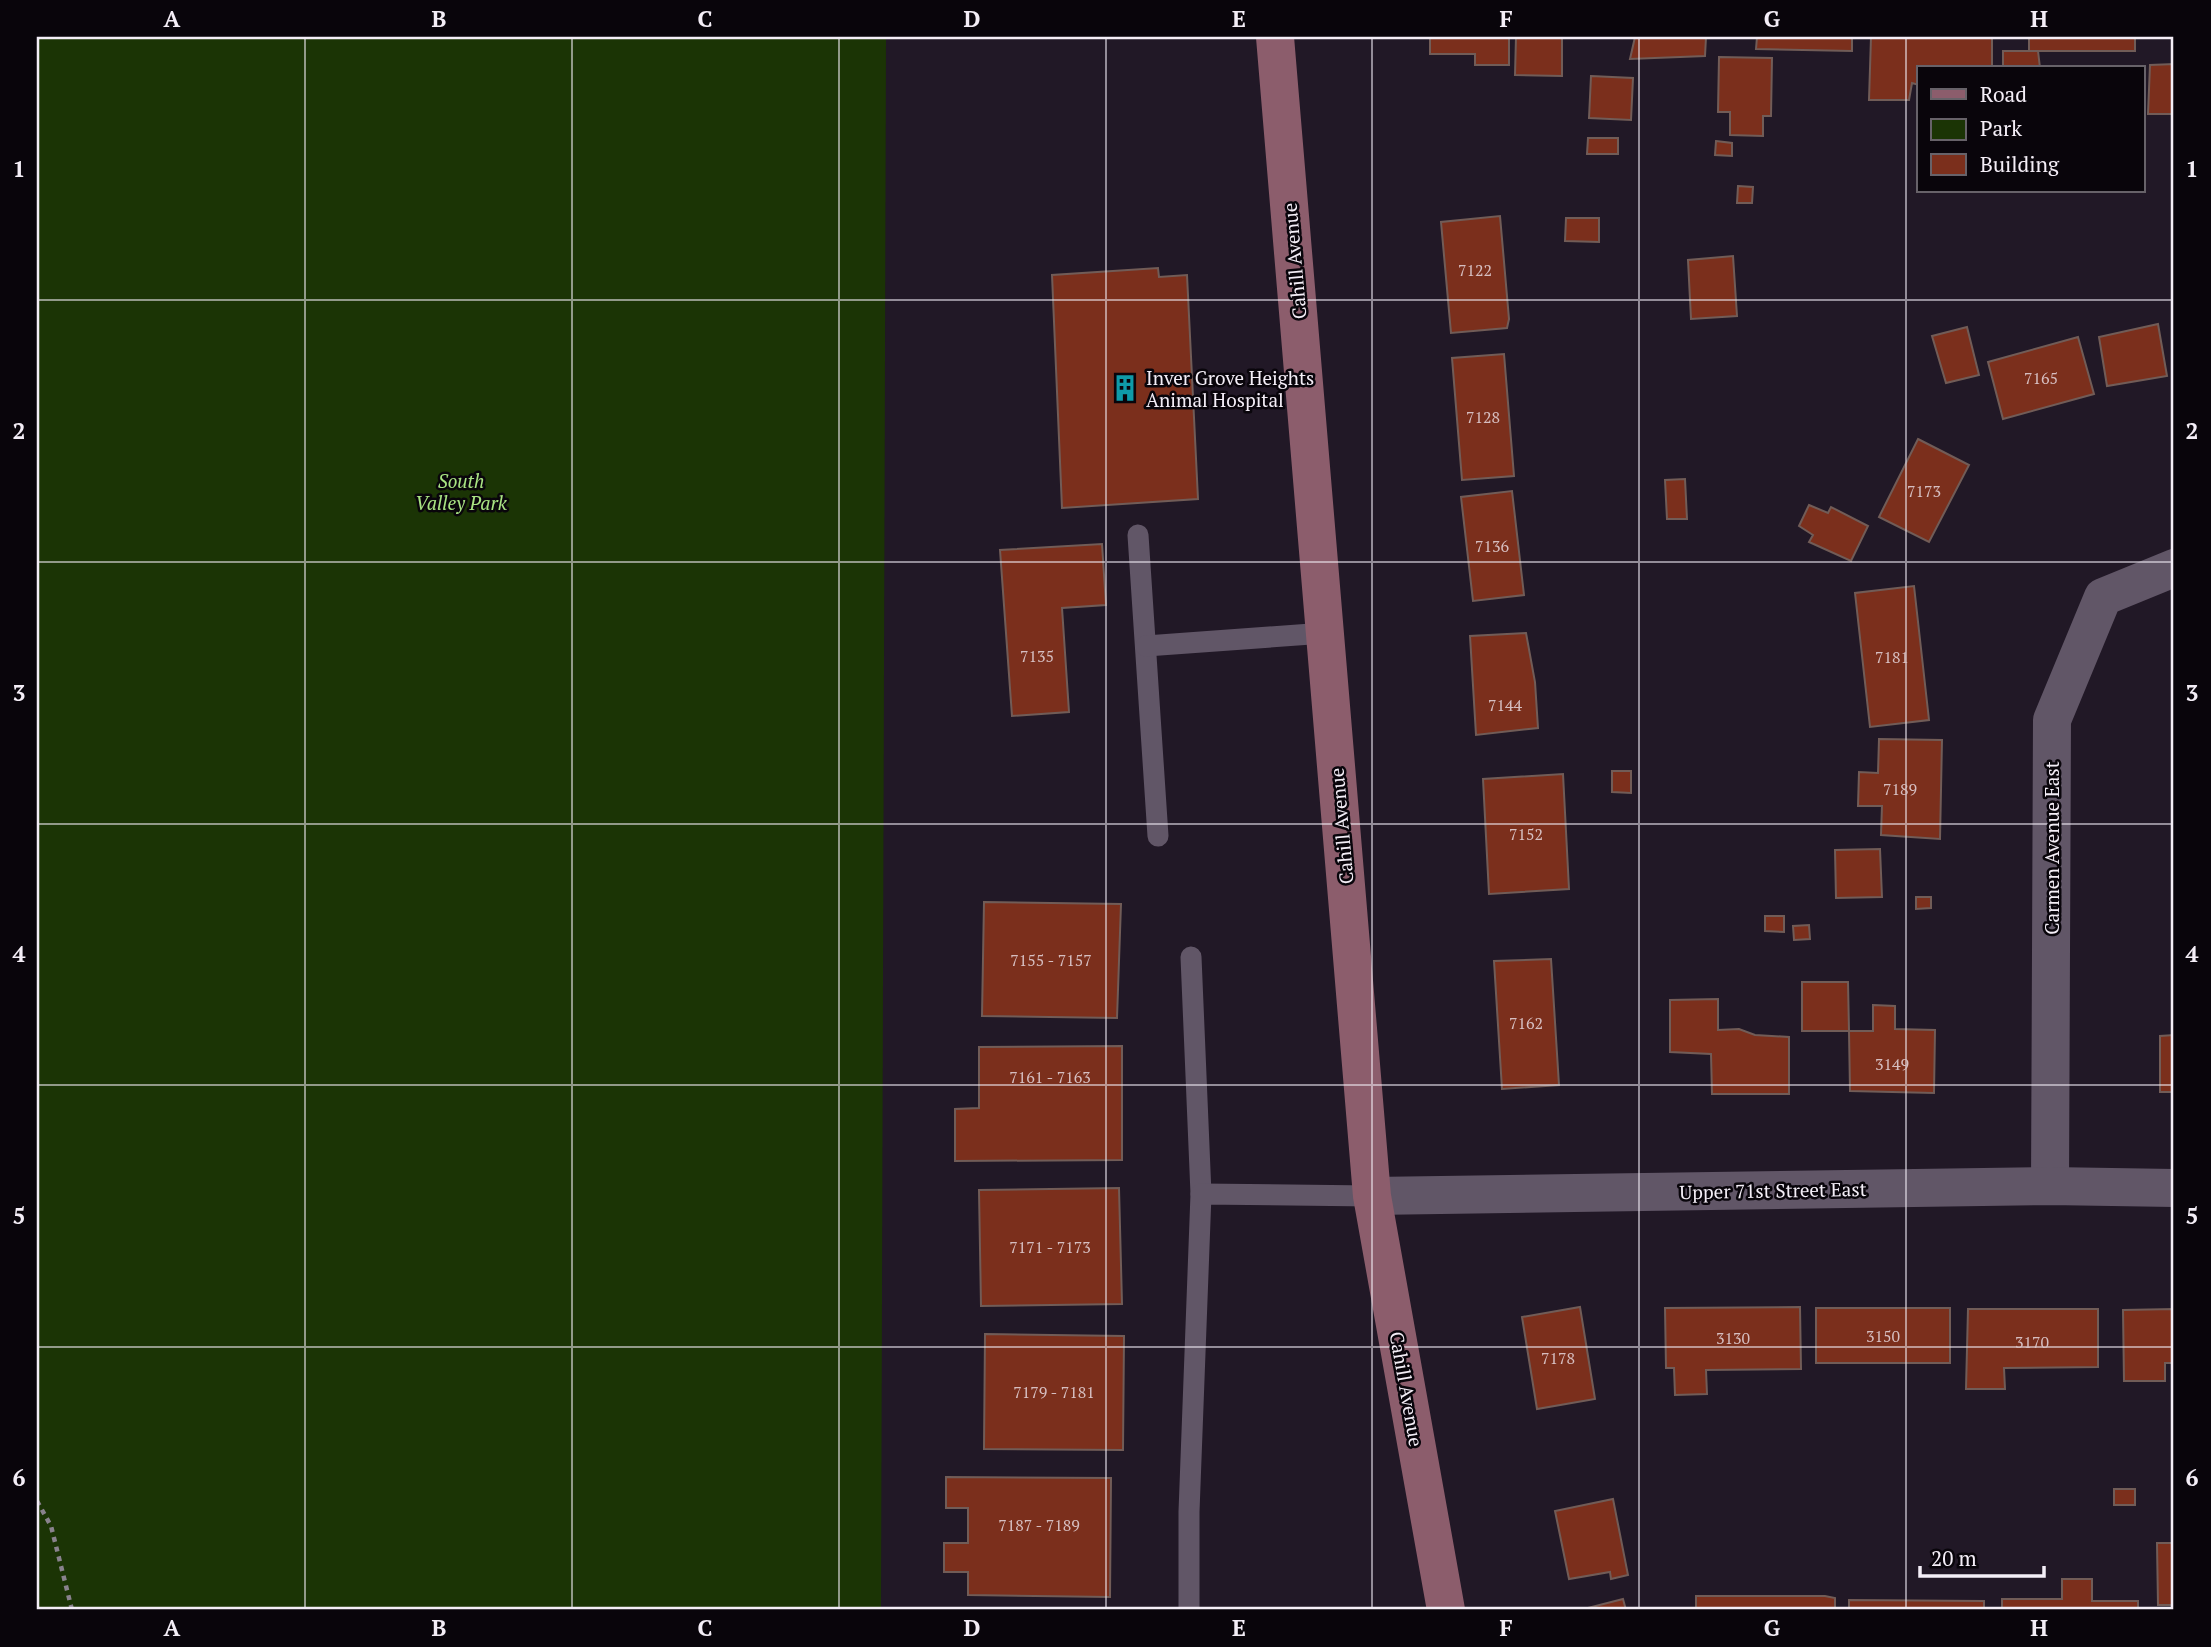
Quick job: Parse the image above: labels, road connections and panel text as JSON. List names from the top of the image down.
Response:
{
  "streets": {
    "street": ["Cahill Avenue", "Carmen Avenue East", "Upper 71st Street East"]
  },
  "crossings": [
    ["Cahill Avenue", "Upper 71st Street East"],
    ["Carmen Avenue East", "Upper 71st Street East"]
  ],
  "parks": ["South Valley Park"],
  "places": {
    "building": ["Inver Grove Heights Animal Hospital"]
  },
  "house_numbers": [
    "7122",
    "7165",
    "7128",
    "7173",
    "7136",
    "7135",
    "7181",
    "7144",
    "7189",
    "7152",
    "7155 - 7157",
    "7162",
    "3149",
    "7161 - 7163",
    "7171 - 7173",
    "3150",
    "3130",
    "3170",
    "7178",
    "7179 - 7181",
    "7187 - 7189"
  ],
  "legend": ["Road", "Park", "Building"],
  "scale_bar": "20 m",
  "grid": {
    "columns": [
      "A",
      "B",
      "C",
      "D",
      "E",
      "F",
      "G",
      "H"
    ],
    "rows": [
      "1",
      "2",
      "3",
      "4",
      "5",
      "6"
    ]
  }
}
